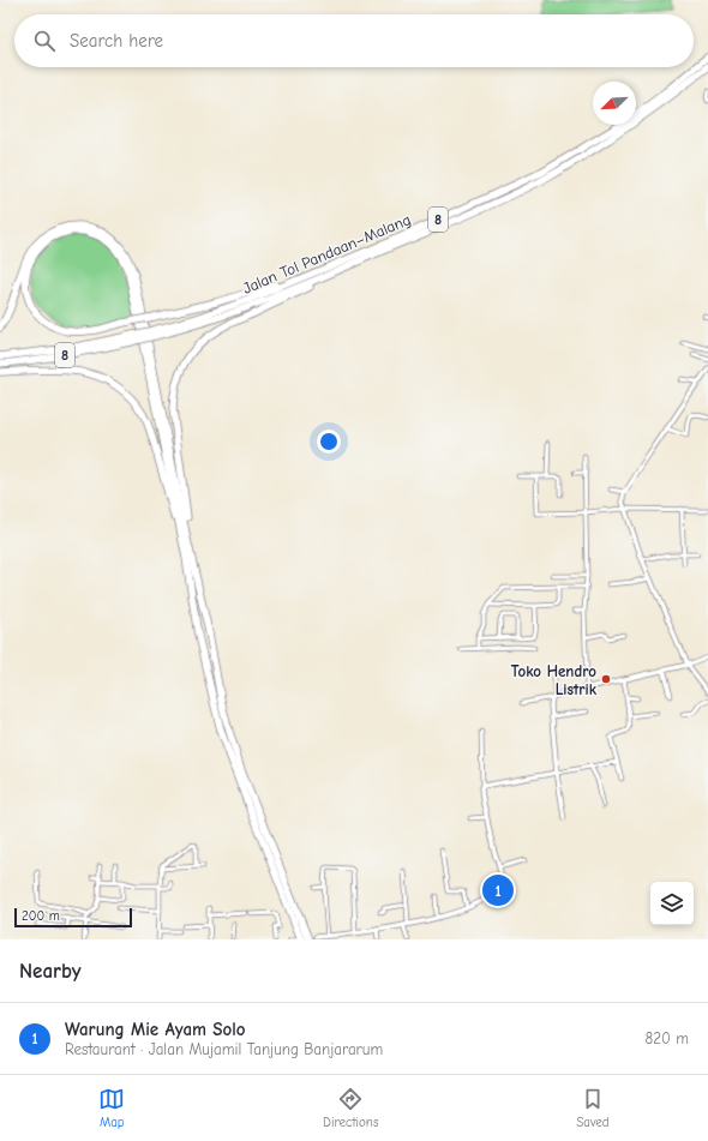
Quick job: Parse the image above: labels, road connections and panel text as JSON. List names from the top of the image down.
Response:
{
  "streets": {
    "highway": ["8", "Jalan Tol Pandaan–Malang"]
  },
  "places": ["Toko Hendro Listrik"],
  "scale_bar": "200 m",
  "north": "bottom left",
  "page": {
    "search": "Search here",
    "pins": "1",
    "scale": "200 m",
    "heading": "Nearby",
    "list": [
      {
        "mark": "1",
        "name": "Warung Mie Ayam Solo",
        "note": "Restaurant · Jalan Mujamil Tanjung Banjararum",
        "value": "820 m"
      }
    ],
    "nav": ["Map", "Directions", "Saved"]
  }
}
